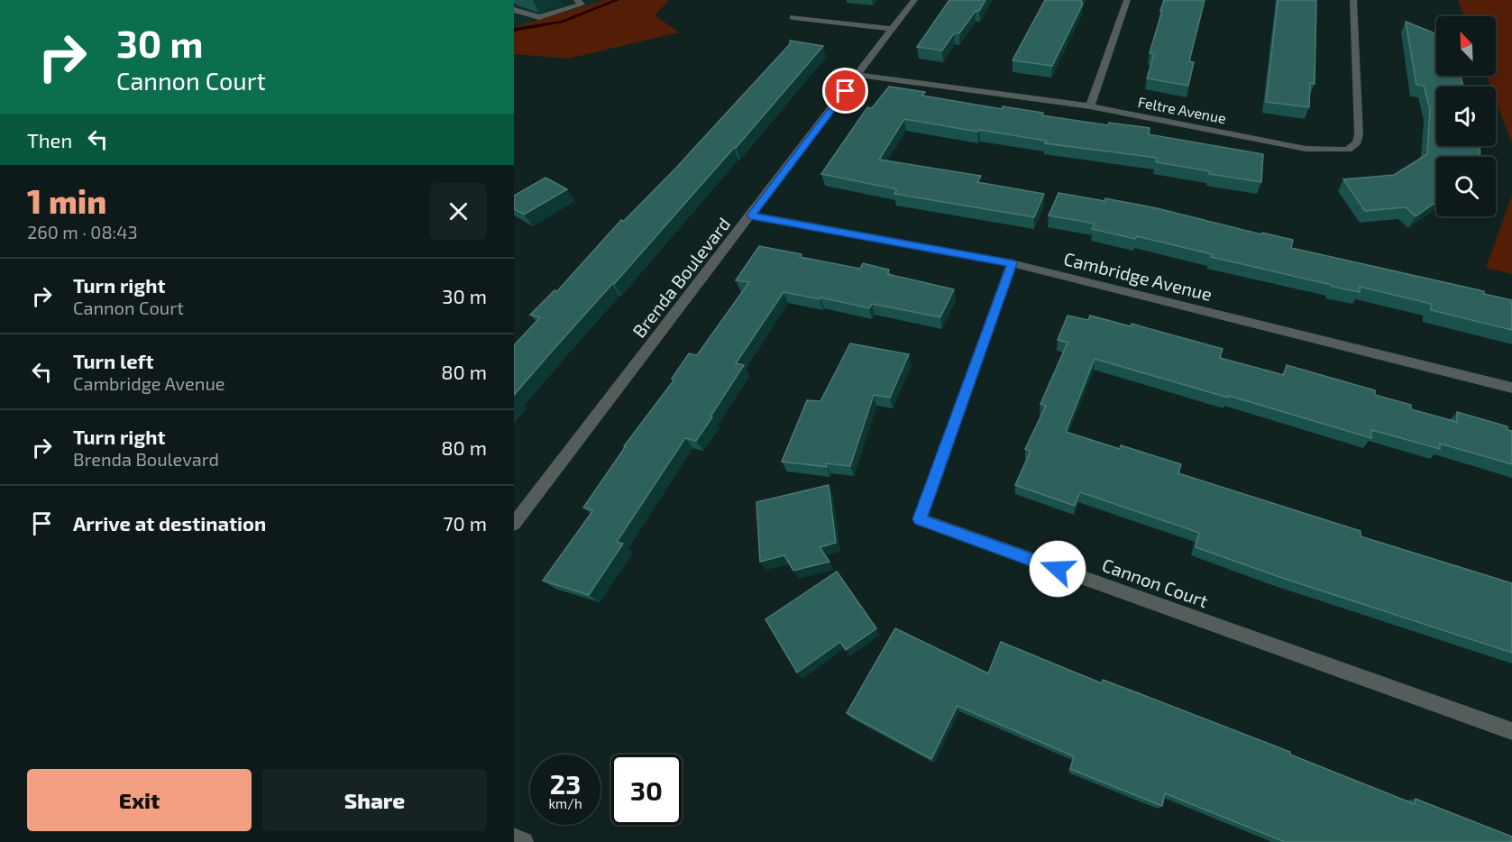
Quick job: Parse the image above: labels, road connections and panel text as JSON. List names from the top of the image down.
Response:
{
  "streets": {
    "street": [
      "Feltre Avenue",
      "Cambridge Avenue",
      "Brenda Boulevard",
      "Cannon Court"
    ]
  },
  "crossings": [
    ["Feltre Avenue", "Brenda Boulevard"],
    ["Cambridge Avenue", "Brenda Boulevard"],
    ["Cambridge Avenue", "Cannon Court"]
  ],
  "north": "top left",
  "page": {
    "turn": ["30 m", "Cannon Court"],
    "then": "Then",
    "heading": ["1 min", "260 m · 08:43"],
    "list": [
      {
        "name": "Turn right",
        "note": "Cannon Court",
        "value": "30 m"
      },
      {
        "name": "Turn left",
        "note": "Cambridge Avenue",
        "value": "80 m"
      },
      {
        "name": "Turn right",
        "note": "Brenda Boulevard",
        "value": "80 m"
      },
      {
        "name": "Arrive at destination",
        "value": "70 m"
      }
    ],
    "speed": "23 km/h",
    "limit": "30",
    "buttons": ["Exit", "Share"]
  }
}
